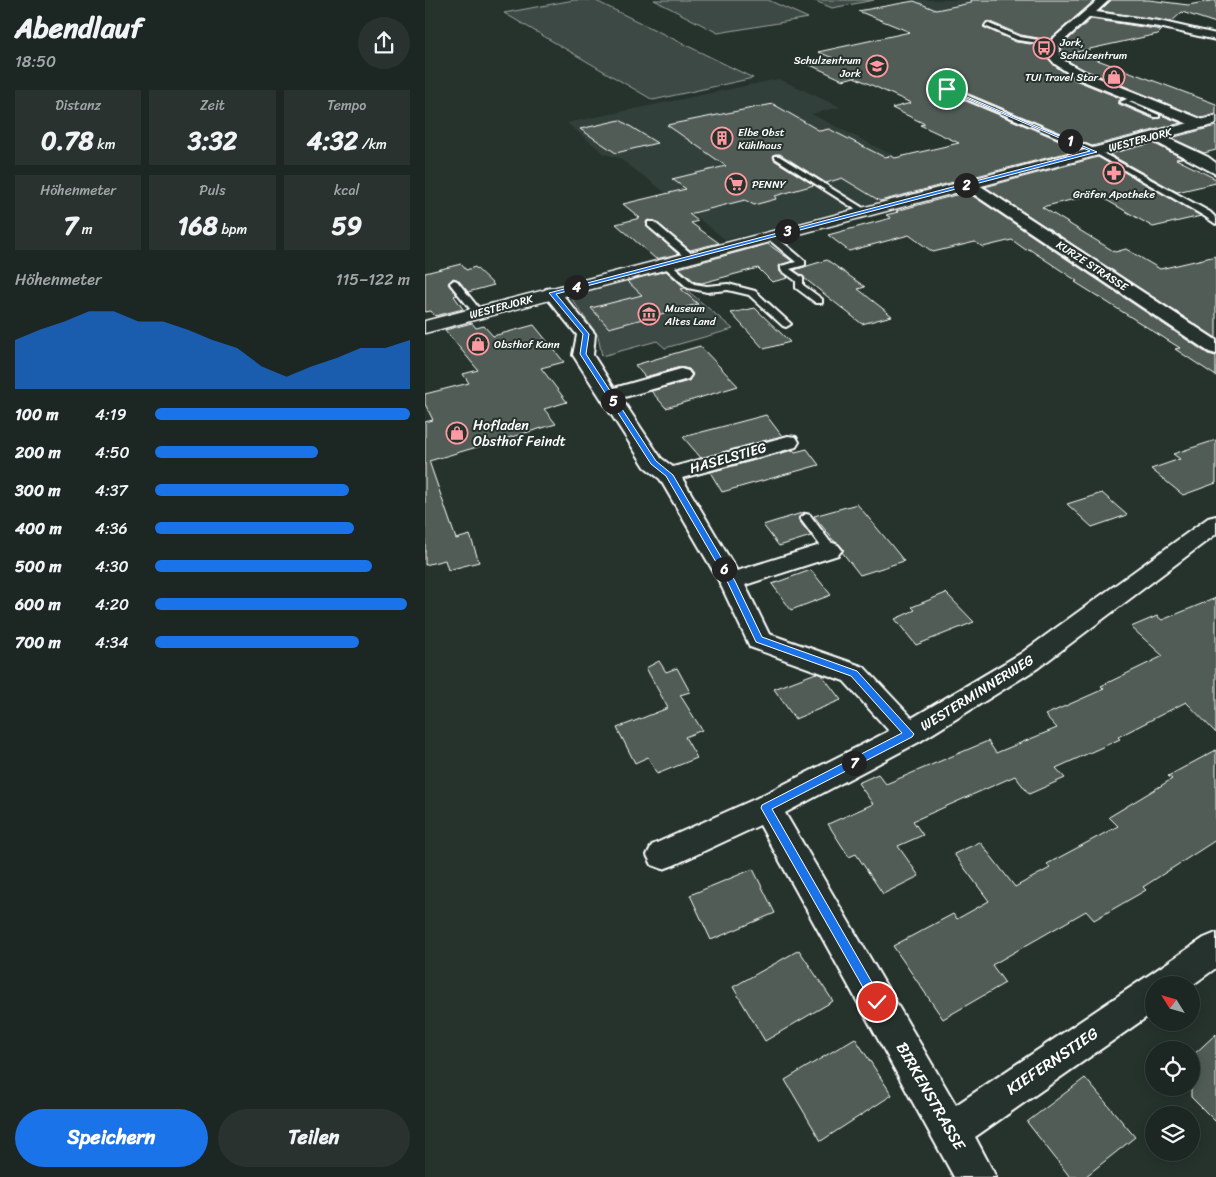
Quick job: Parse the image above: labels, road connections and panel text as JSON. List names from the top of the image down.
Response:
{
  "streets": {
    "main road": ["WESTERJORK"],
    "street": [
      "KURZE STRASSE",
      "HASELSTIEG",
      "WESTERMINNERWEG",
      "KIEFERNSTIEG",
      "BIRKENSTRASSE"
    ]
  },
  "crossings": [
    ["WESTERJORK", "KURZE STRASSE"],
    ["WESTERMINNERWEG", "BIRKENSTRASSE"],
    ["KIEFERNSTIEG", "BIRKENSTRASSE"]
  ],
  "places": {
    "bus stop": ["Jork, Schulzentrum"],
    "school or university": ["Schulzentrum Jork"],
    "shop": ["TUI Travel Star", "Obsthof Kann", "Hofladen Obsthof Feindt"],
    "building": ["Elbe Obst Kühlhaus"],
    "pharmacy": ["Gräfen Apotheke"],
    "supermarket": ["PENNY"],
    "museum": ["Museum Altes Land"]
  },
  "north": "top left",
  "page": {
    "heading": ["Abendlauf", "18:50"],
    "stats": [
      ["Distanz", "0.78 km"],
      ["Zeit", "3:32"],
      ["Tempo", "4:32 /km"],
      ["Höhenmeter", "7 m"],
      ["Puls", "168 bpm"],
      ["kcal", "59"]
    ],
    "pins": [
      "1",
      "2",
      "3",
      "4",
      "5",
      "6",
      "7"
    ],
    "chart": ["Höhenmeter", "115–122 m"],
    "list": [
      {
        "name": "100 m",
        "note": "4:19"
      },
      {
        "name": "200 m",
        "note": "4:50"
      },
      {
        "name": "300 m",
        "note": "4:37"
      },
      {
        "name": "400 m",
        "note": "4:36"
      },
      {
        "name": "500 m",
        "note": "4:30"
      },
      {
        "name": "600 m",
        "note": "4:20"
      },
      {
        "name": "700 m",
        "note": "4:34"
      }
    ],
    "buttons": ["Speichern", "Teilen"]
  }
}
